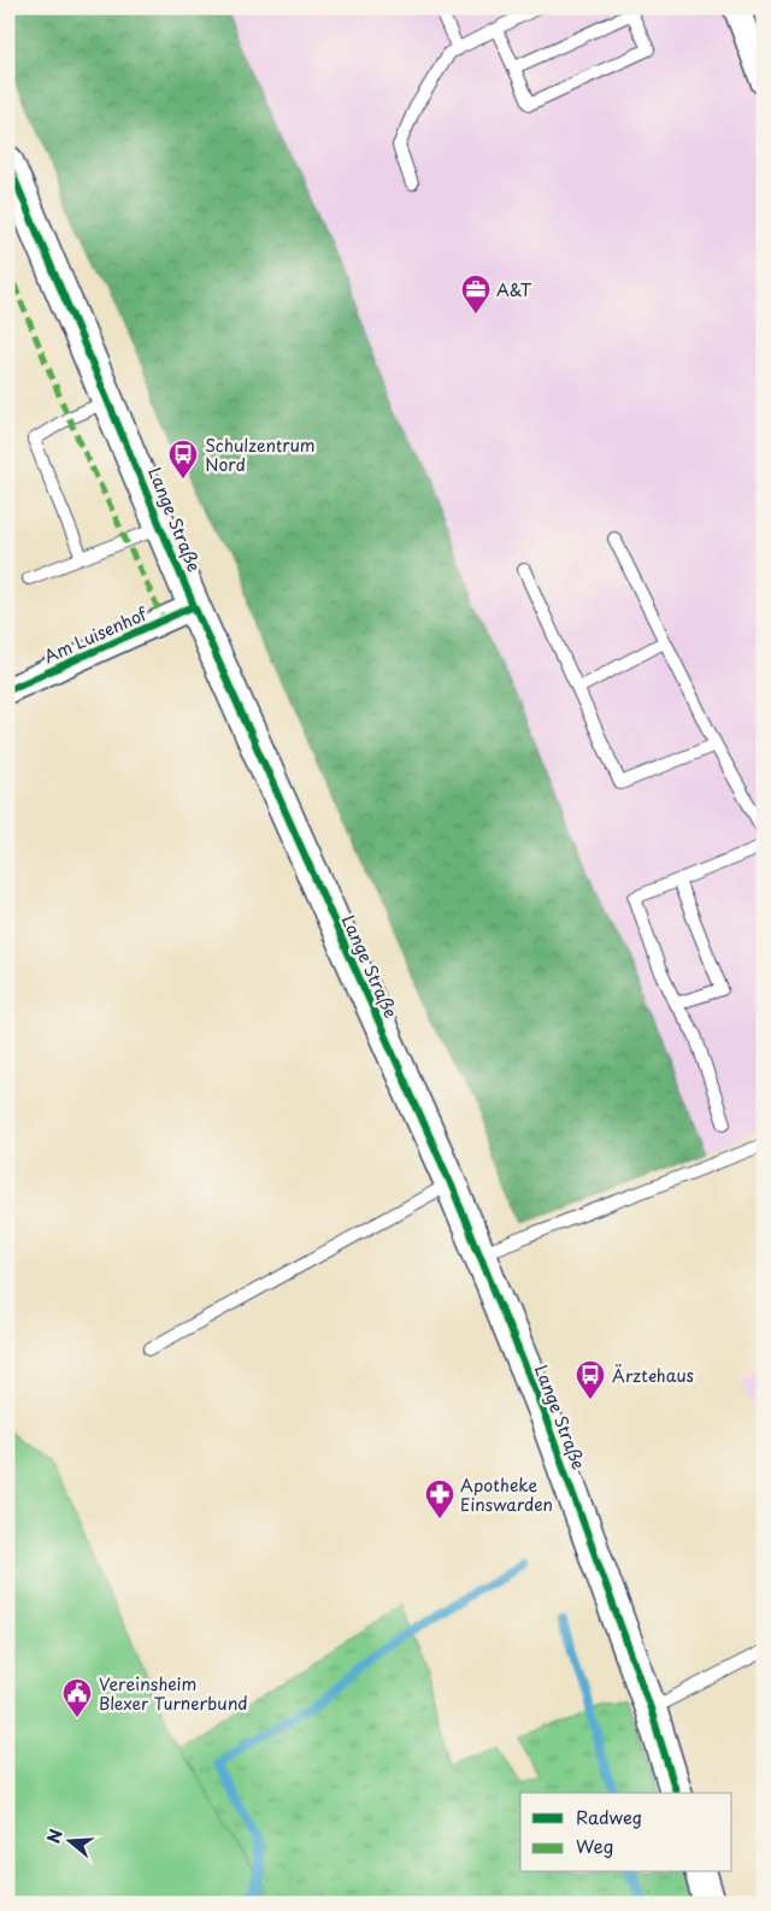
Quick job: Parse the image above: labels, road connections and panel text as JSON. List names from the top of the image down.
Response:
{
  "streets": {
    "street": ["Lange Straße", "Am Luisenhof"]
  },
  "crossings": [
    ["Lange Straße", "Am Luisenhof"]
  ],
  "places": {
    "office": ["A&T"],
    "bus stop": ["Schulzentrum Nord", "Ärztehaus"],
    "pharmacy": ["Apotheke Einswarden"],
    "public building": ["Vereinsheim Blexer Turnerbund"]
  },
  "legend": ["Radweg", "Weg"],
  "north": "left"
}
